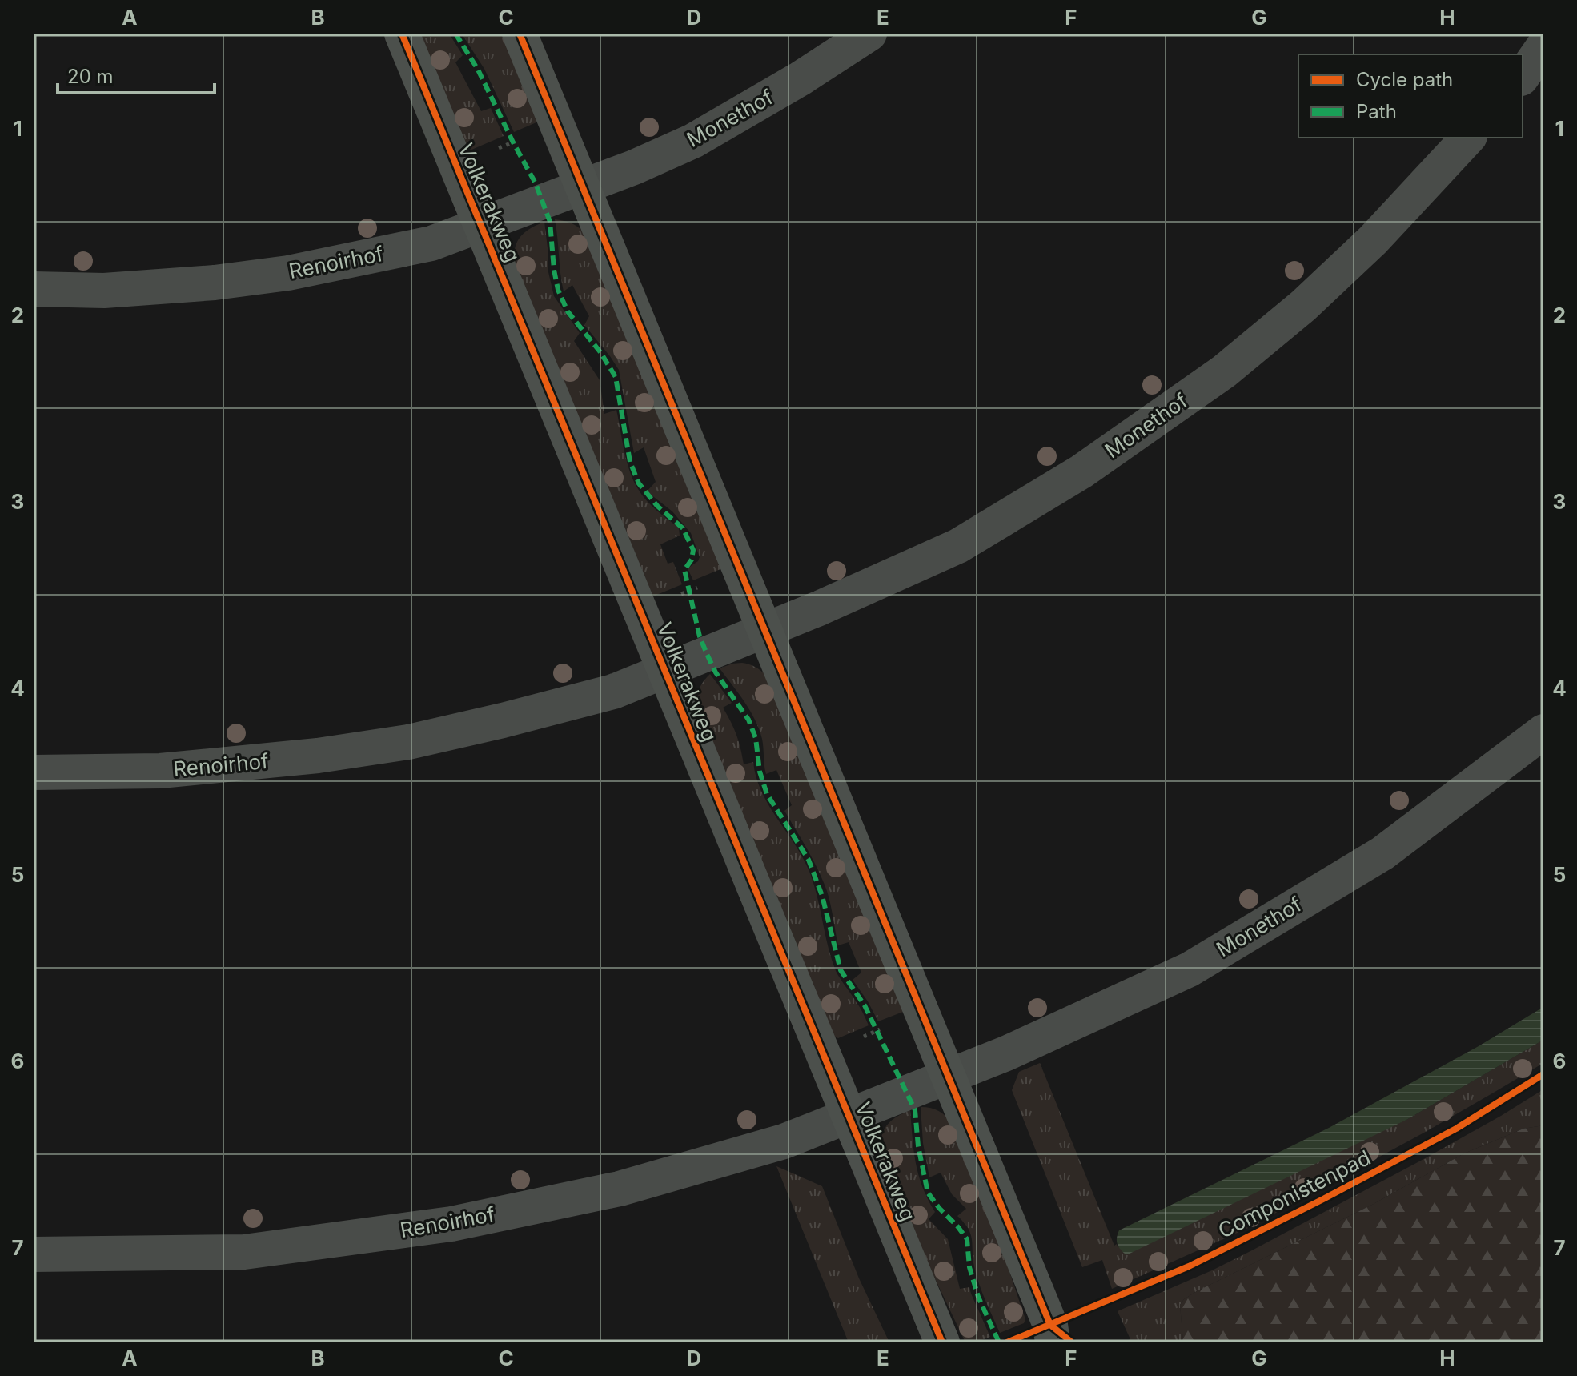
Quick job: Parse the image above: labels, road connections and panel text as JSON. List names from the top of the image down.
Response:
{
  "streets": {
    "street": ["Monethof", "Volkerakweg", "Renoirhof"],
    "cycle path": ["Componistenpad"]
  },
  "crossings": [
    ["Monethof", "Volkerakweg"],
    ["Monethof", "Renoirhof"],
    ["Volkerakweg", "Renoirhof"]
  ],
  "legend": ["Cycle path", "Path"],
  "scale_bar": "20 m",
  "grid": {
    "columns": [
      "A",
      "B",
      "C",
      "D",
      "E",
      "F",
      "G",
      "H"
    ],
    "rows": [
      "1",
      "2",
      "3",
      "4",
      "5",
      "6",
      "7"
    ]
  }
}
